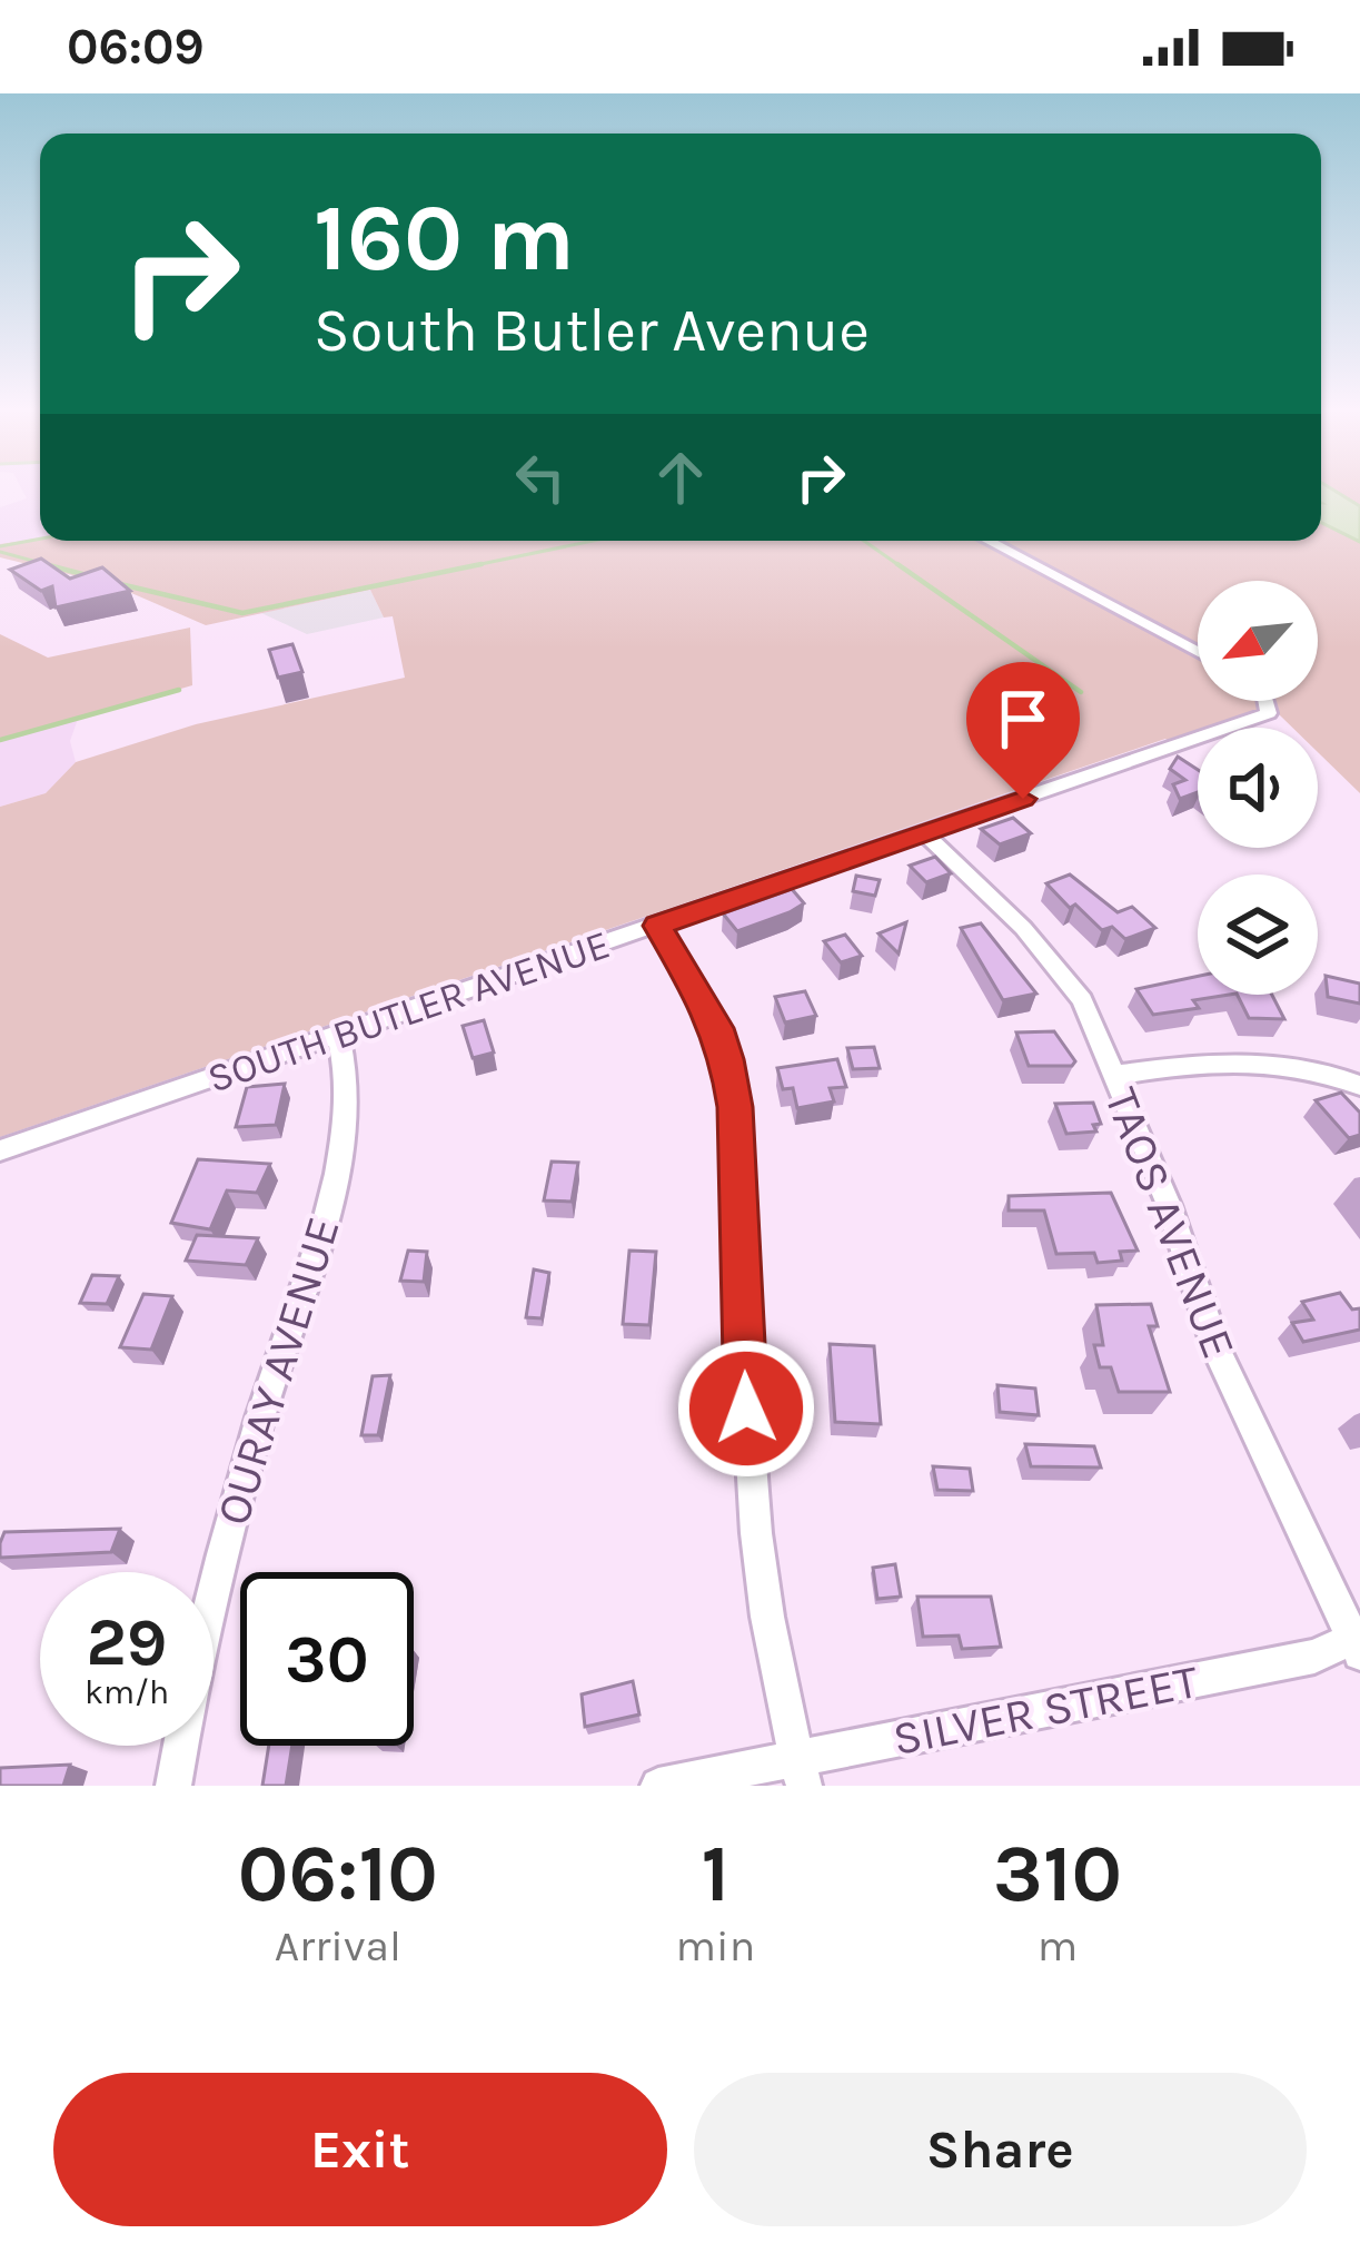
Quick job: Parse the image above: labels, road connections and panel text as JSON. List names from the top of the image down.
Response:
{
  "streets": {
    "street": [
      "SOUTH BUTLER AVENUE",
      "TAOS AVENUE",
      "OURAY AVENUE",
      "SILVER STREET"
    ]
  },
  "crossings": [
    ["SOUTH BUTLER AVENUE", "TAOS AVENUE"],
    ["SOUTH BUTLER AVENUE", "OURAY AVENUE"],
    ["TAOS AVENUE", "SILVER STREET"]
  ],
  "north": "bottom left",
  "page": {
    "status": "06:09",
    "turn": ["160 m", "South Butler Avenue"],
    "speed": "29 km/h",
    "limit": "30",
    "eta": [
      "06:10",
      "Arrival",
      "1",
      "min",
      "310",
      "m"
    ],
    "buttons": ["Exit", "Share"]
  }
}
